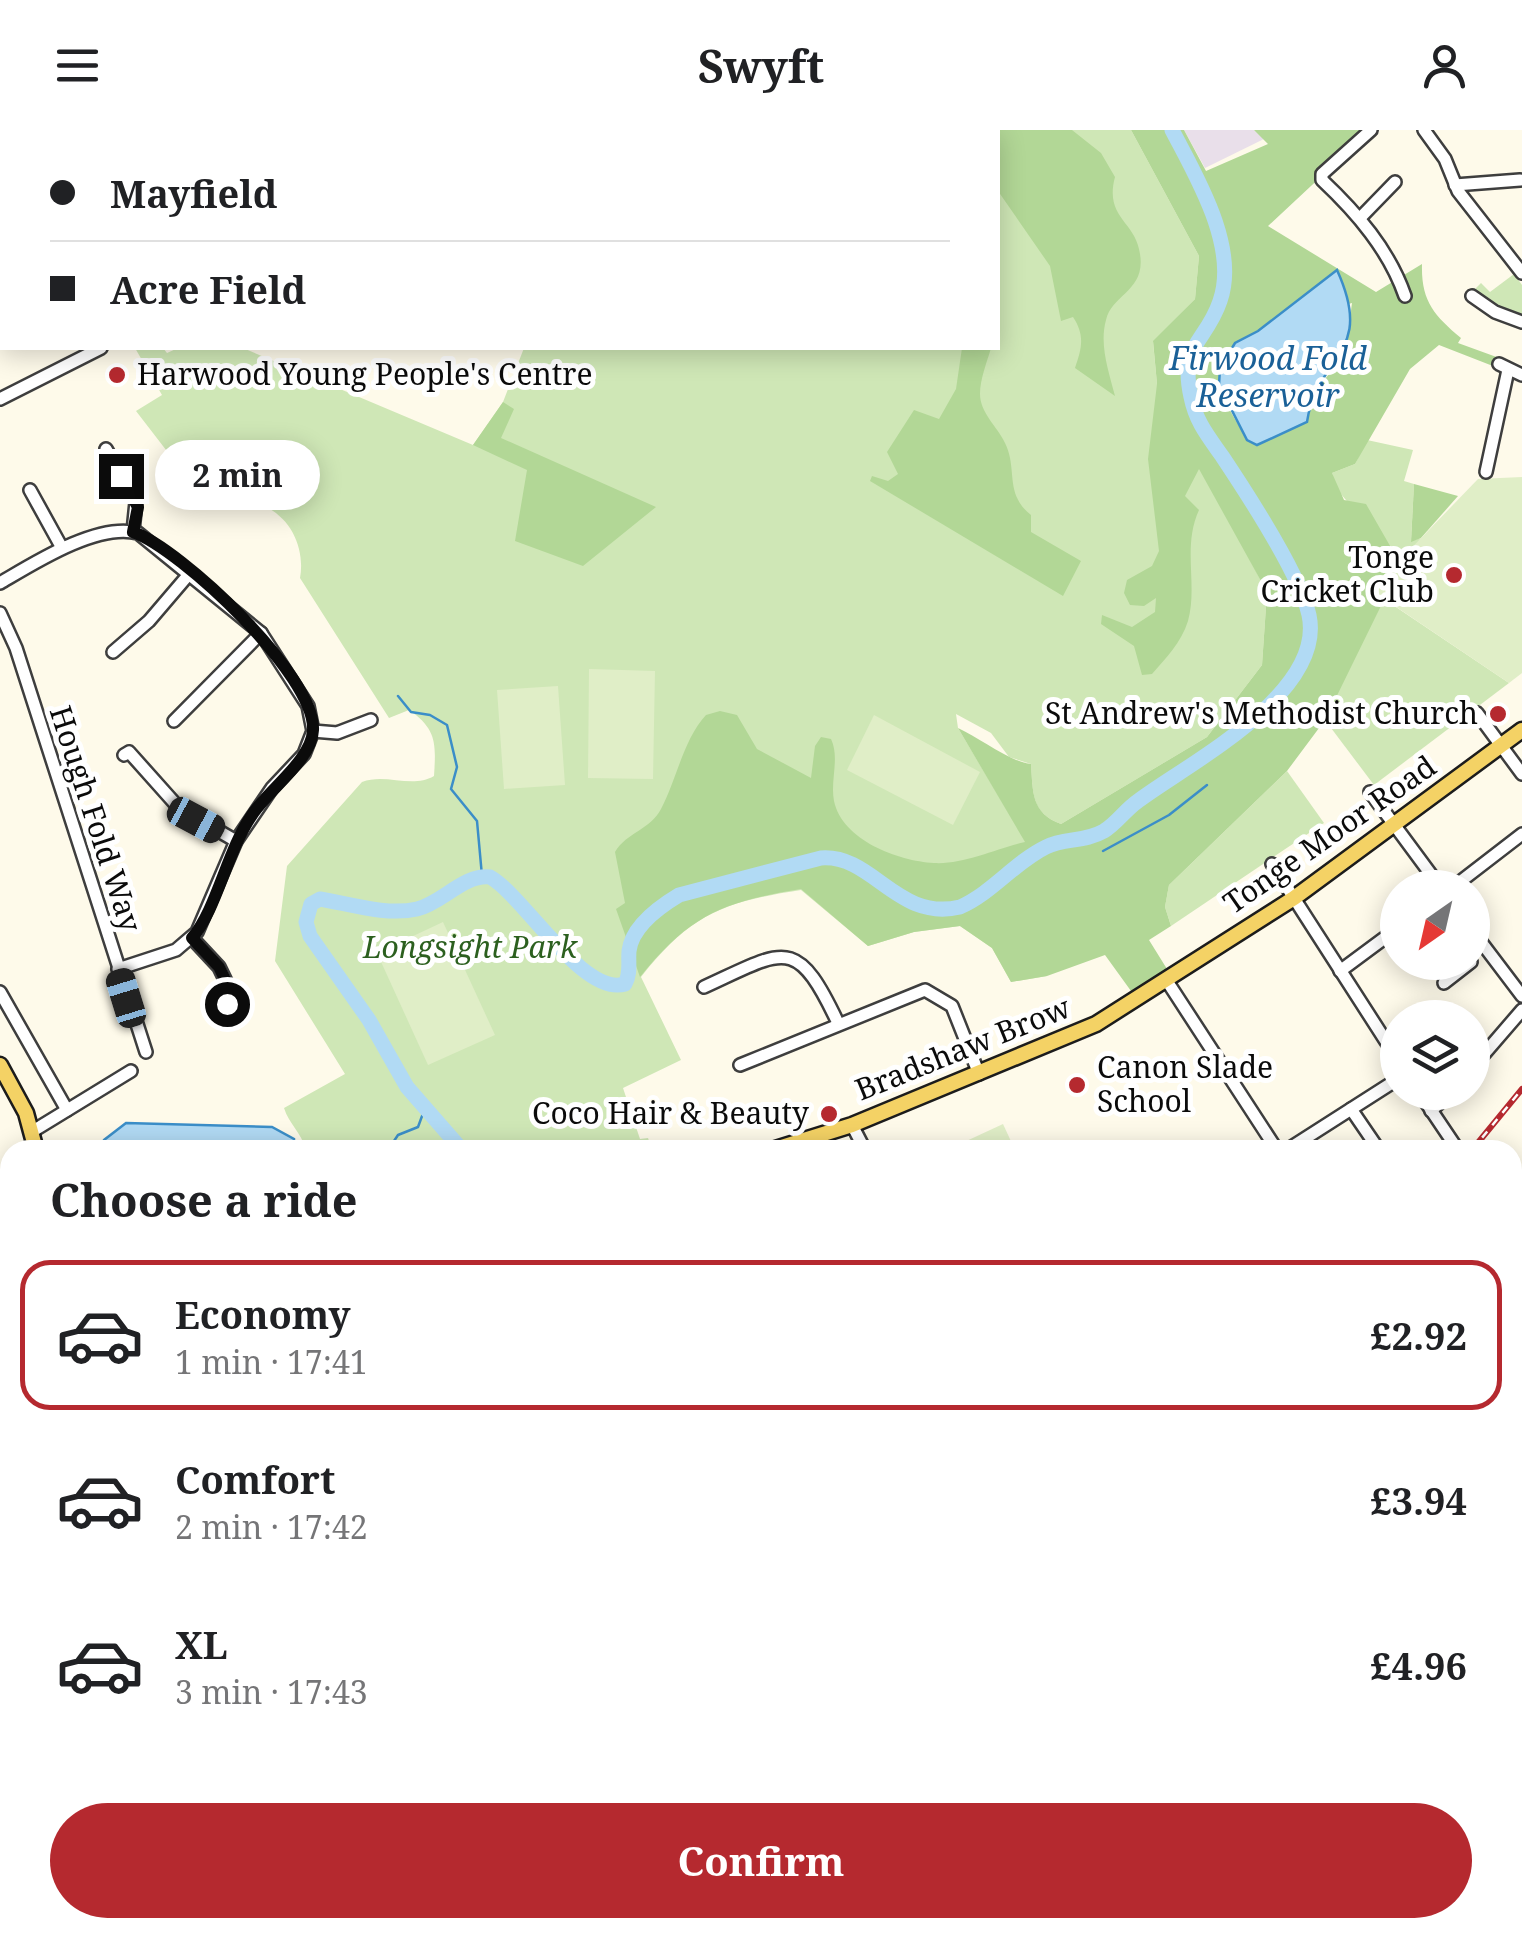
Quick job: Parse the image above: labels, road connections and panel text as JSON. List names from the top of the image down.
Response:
{
  "streets": {
    "main road": ["Tonge Moor Road", "Bradshaw Brow"],
    "street": ["Hough Fold Way"]
  },
  "crossings": [
    ["Tonge Moor Road", "Bradshaw Brow"]
  ],
  "water": ["Firwood Fold Reservoir"],
  "parks": ["Longsight Park"],
  "places": [
    "Harwood Young People's Centre",
    "Tonge Cricket Club",
    "St Andrew's Methodist Church",
    "Canon Slade School",
    "Coco Hair & Beauty"
  ],
  "north": "bottom left",
  "page": {
    "header": "Swyft",
    "banner": ["Mayfield", "Acre Field"],
    "bubble": "2 min",
    "heading": "Choose a ride",
    "list": [
      {
        "name": "Economy",
        "note": "1 min · 17:41",
        "value": "£2.92"
      },
      {
        "name": "Comfort",
        "note": "2 min · 17:42",
        "value": "£3.94"
      },
      {
        "name": "XL",
        "note": "3 min · 17:43",
        "value": "£4.96"
      }
    ],
    "buttons": "Confirm"
  }
}
